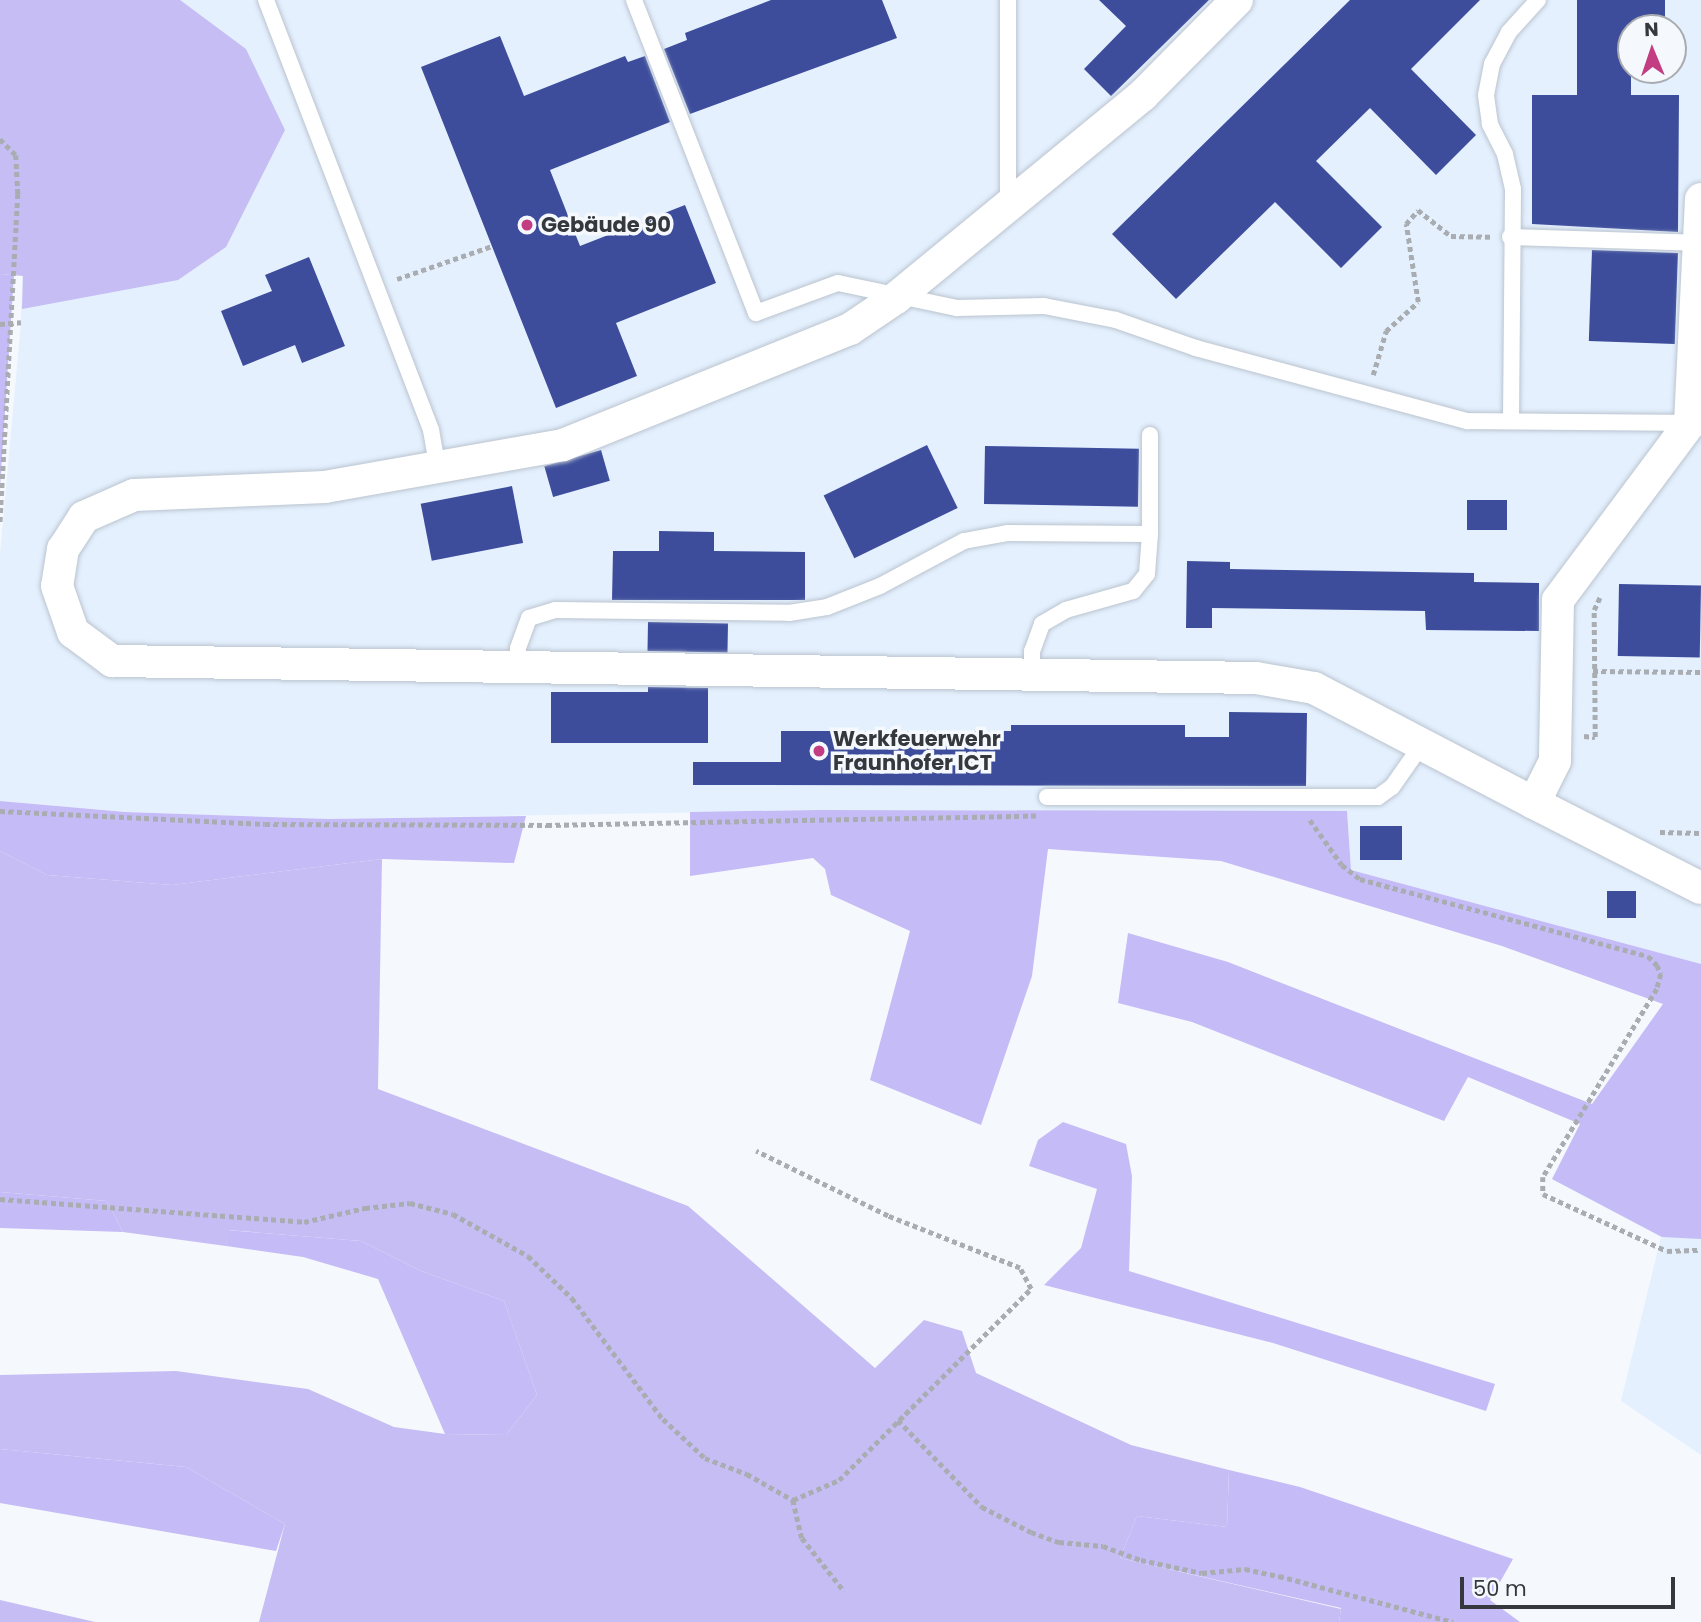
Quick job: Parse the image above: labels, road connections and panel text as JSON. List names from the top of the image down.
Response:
{
  "places": ["Gebäude 90", "Werkfeuerwehr Fraunhofer ICT"],
  "scale_bar": "50 m",
  "north": "top"
}
